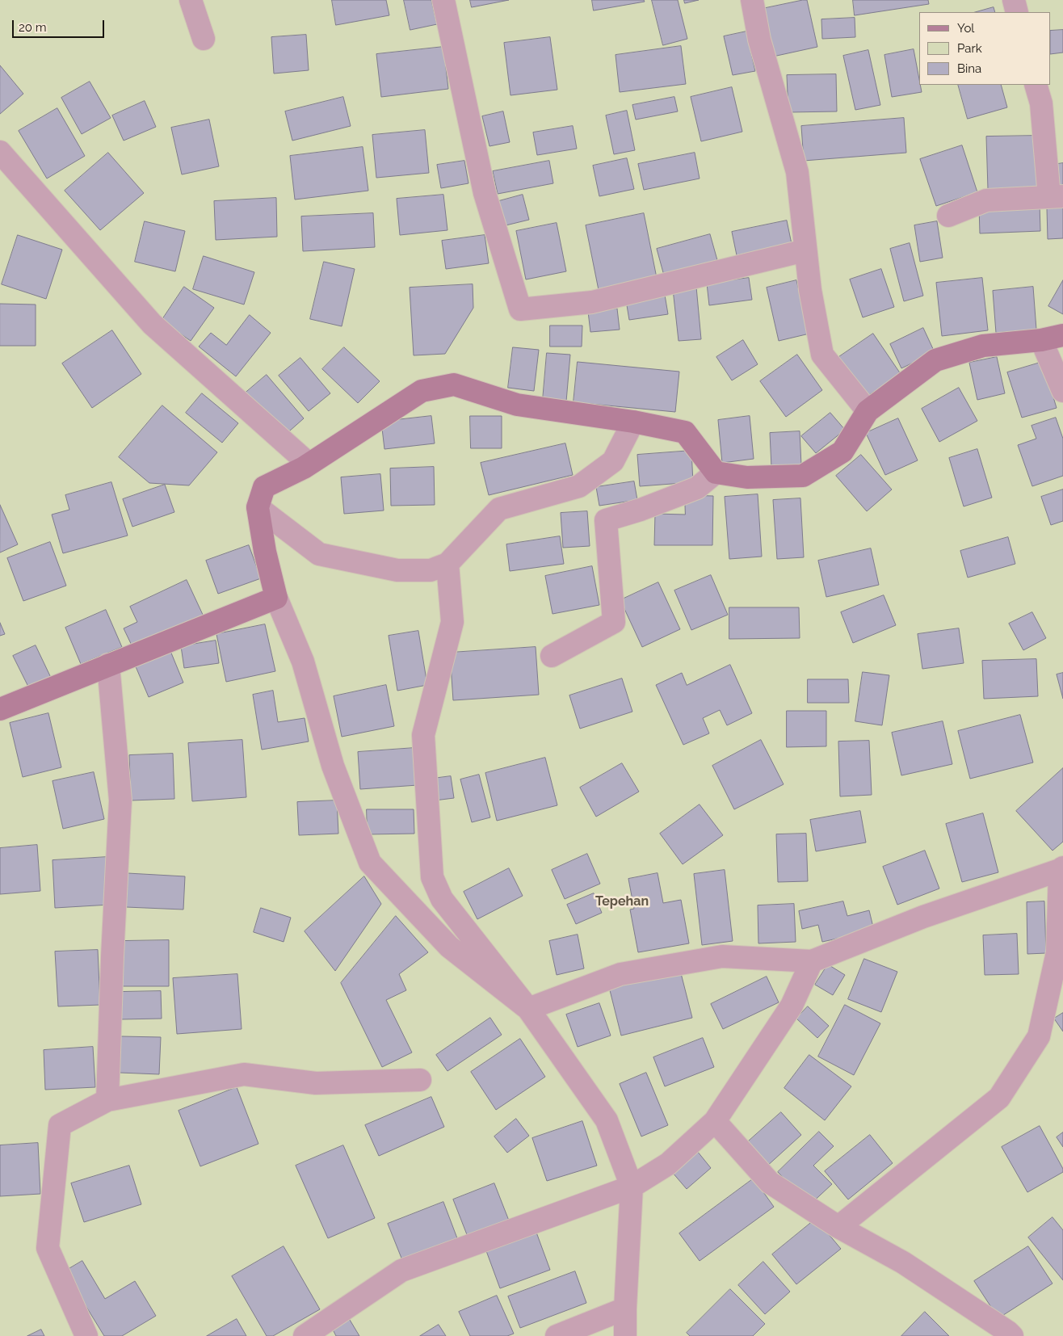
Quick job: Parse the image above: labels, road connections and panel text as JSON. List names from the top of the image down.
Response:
{
  "districts": ["Tepehan"],
  "legend": ["Yol", "Park", "Bina"],
  "scale_bar": "20 m"
}
